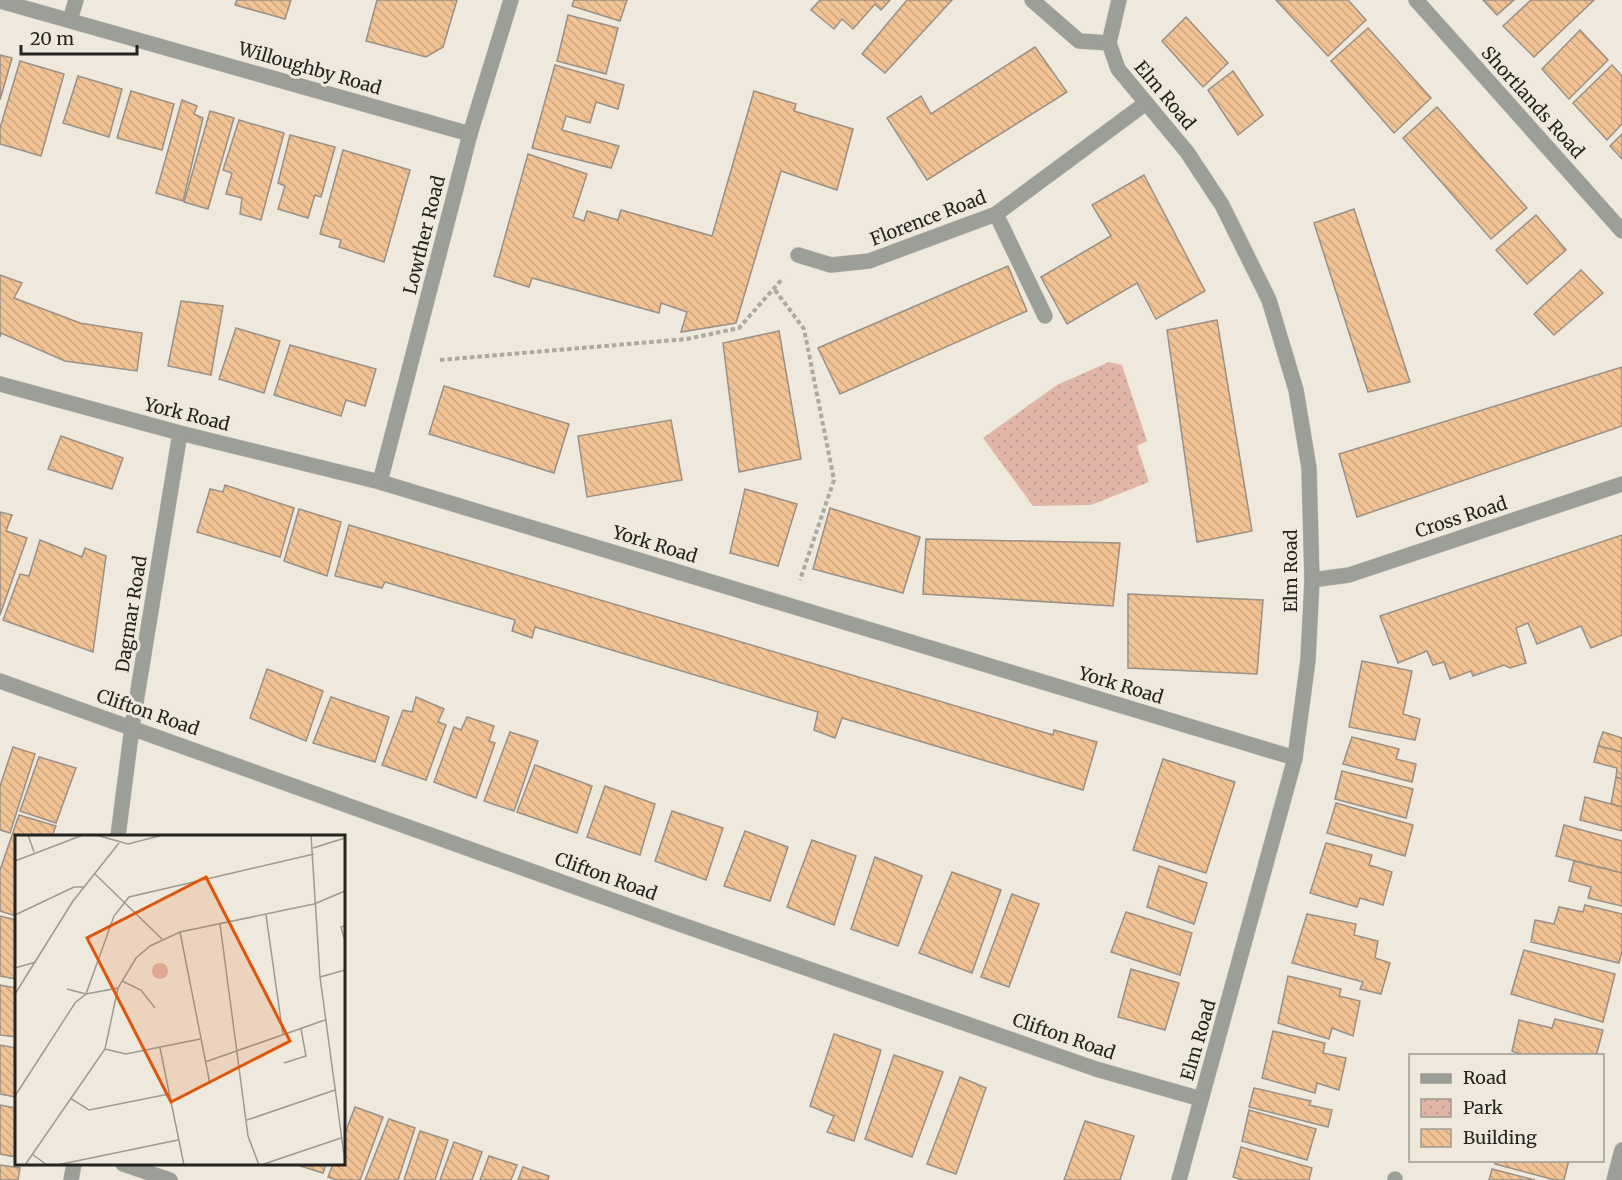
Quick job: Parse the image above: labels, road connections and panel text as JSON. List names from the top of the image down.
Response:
{
  "streets": {
    "street": [
      "Willoughby Road",
      "Elm Road",
      "Shortlands Road",
      "Florence Road",
      "Lowther Road",
      "York Road",
      "Cross Road",
      "Dagmar Road",
      "Clifton Road"
    ]
  },
  "crossings": [
    ["Willoughby Road", "Lowther Road"],
    ["Elm Road", "Florence Road"],
    ["Elm Road", "York Road"],
    ["Elm Road", "Cross Road"],
    ["Elm Road", "Clifton Road"],
    ["Lowther Road", "York Road"],
    ["York Road", "Dagmar Road"],
    ["Dagmar Road", "Clifton Road"]
  ],
  "legend": ["Road", "Park", "Building"],
  "scale_bar": "20 m"
}
